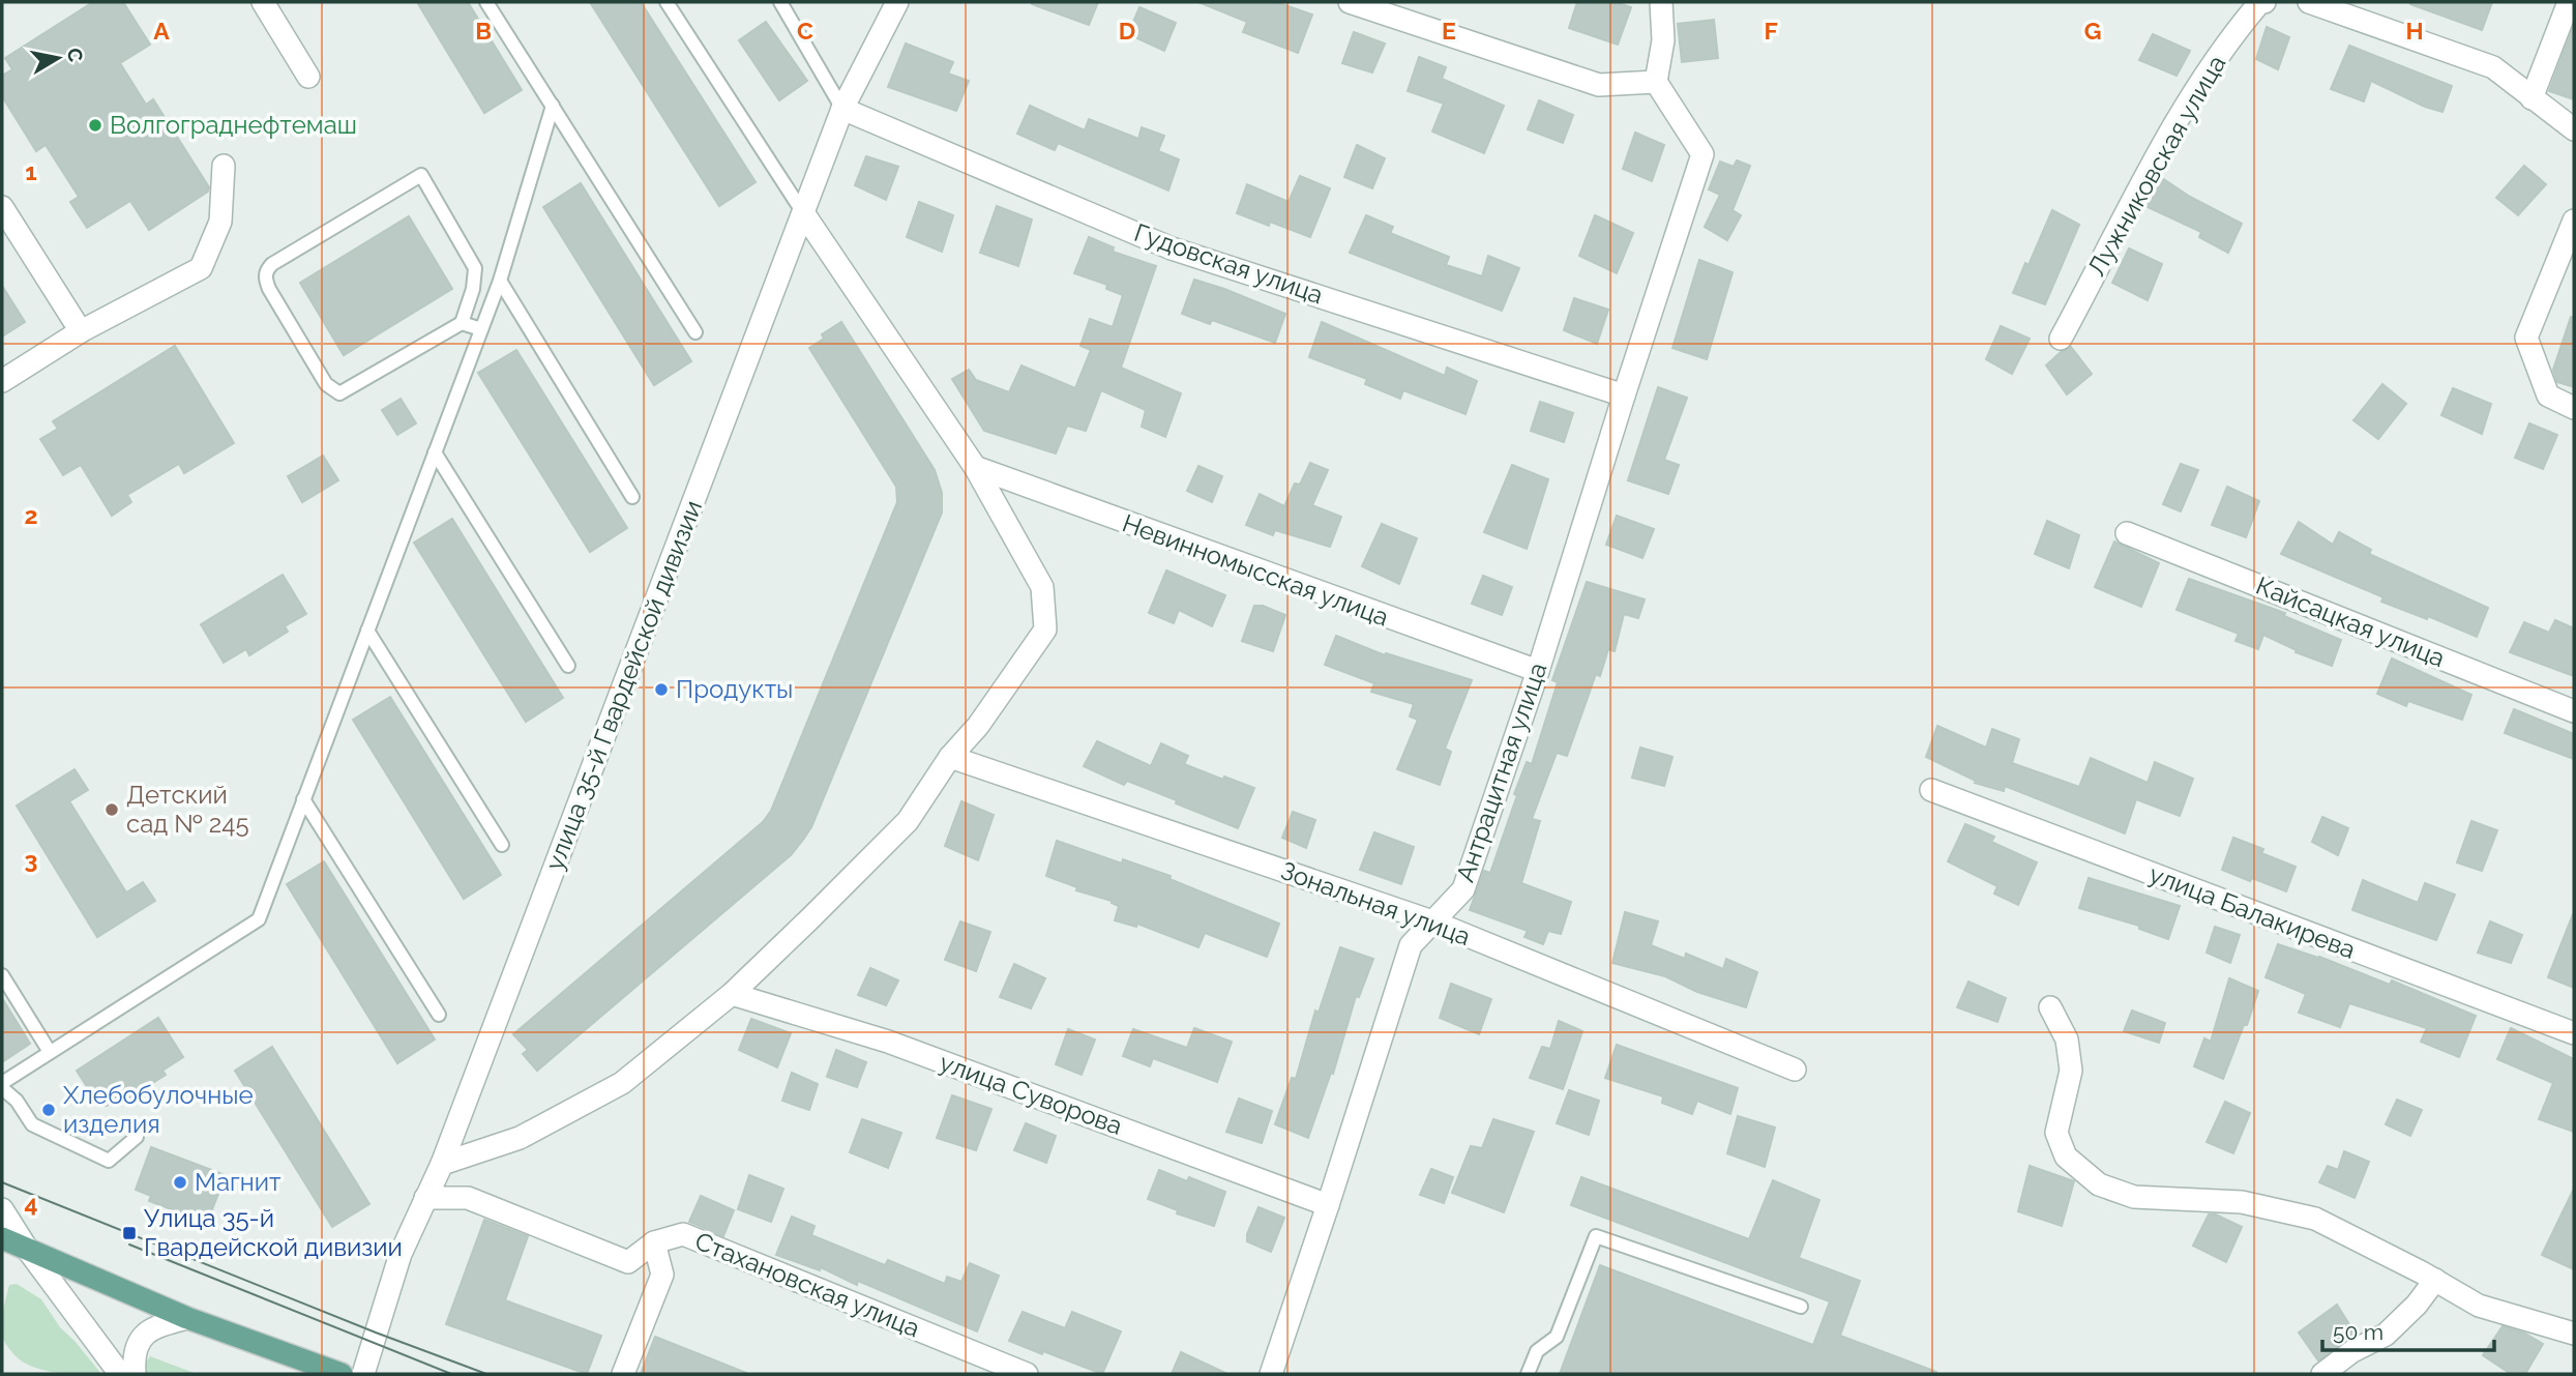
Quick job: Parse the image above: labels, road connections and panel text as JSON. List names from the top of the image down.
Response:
{
  "streets": {
    "street": [
      "Лужниковская улица",
      "Гудовская улица",
      "Невинномысская улица",
      "Кайсацкая улица",
      "улица 35-й Гвардейской дивизии",
      "Антрацитная улица",
      "Зональная улица",
      "улица Балакирева",
      "улица Суворова",
      "Стахановская улица"
    ]
  },
  "crossings": [
    ["Гудовская улица", "улица 35-й Гвардейской дивизии"],
    ["Гудовская улица", "Антрацитная улица"],
    ["Невинномысская улица", "Антрацитная улица"],
    ["улица 35-й Гвардейской дивизии", "Стахановская улица"],
    ["Антрацитная улица", "Зональная улица"],
    ["Антрацитная улица", "улица Суворова"]
  ],
  "places": {
    "other": [
      "Волгограднефтемаш",
      "Продукты",
      "Детский сад № 245",
      "Хлебобулочные изделия",
      "Магнит"
    ],
    "transit": ["Улица 35-й Гвардейской дивизии"]
  },
  "scale_bar": "50 m",
  "north": "right",
  "grid": {
    "columns": [
      "A",
      "B",
      "C",
      "D",
      "E",
      "F",
      "G",
      "H"
    ],
    "rows": [
      "1",
      "2",
      "3",
      "4"
    ]
  }
}
